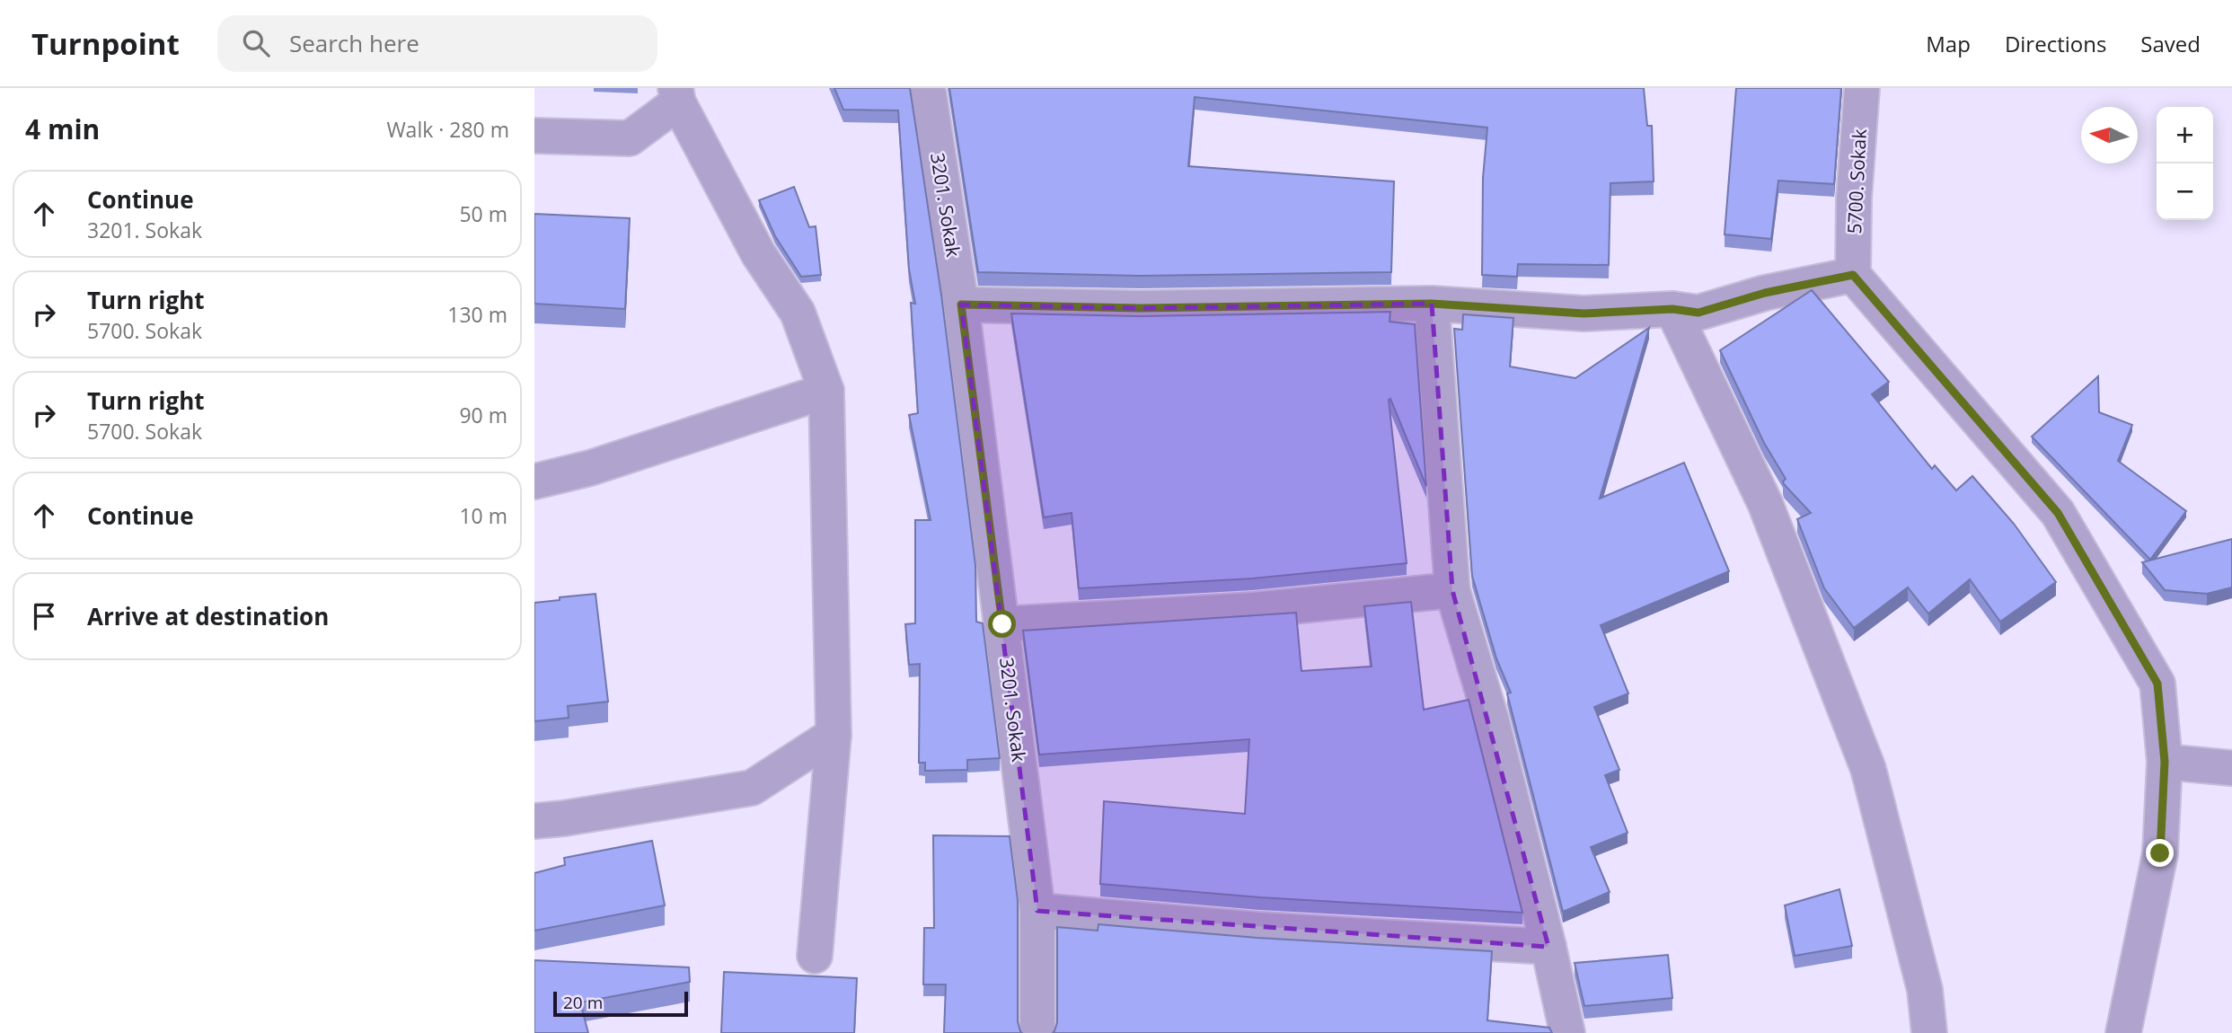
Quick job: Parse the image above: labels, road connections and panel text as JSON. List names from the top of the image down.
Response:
{
  "streets": {
    "street": ["5700. Sokak", "3201. Sokak"]
  },
  "scale_bar": "20 m",
  "north": "left",
  "page": {
    "header": "Turnpoint",
    "search": "Search here",
    "nav": ["Map", "Directions", "Saved"],
    "heading": ["4 min", "Walk · 280 m"],
    "map_buttons": ["+", "−"],
    "list": [
      ["Continue", "3201. Sokak", "50 m"],
      ["Turn right", "5700. Sokak", "130 m"],
      ["Turn right", "5700. Sokak", "90 m"],
      ["Continue", "10 m"],
      "Arrive at destination"
    ],
    "scale": "20 m"
  }
}
